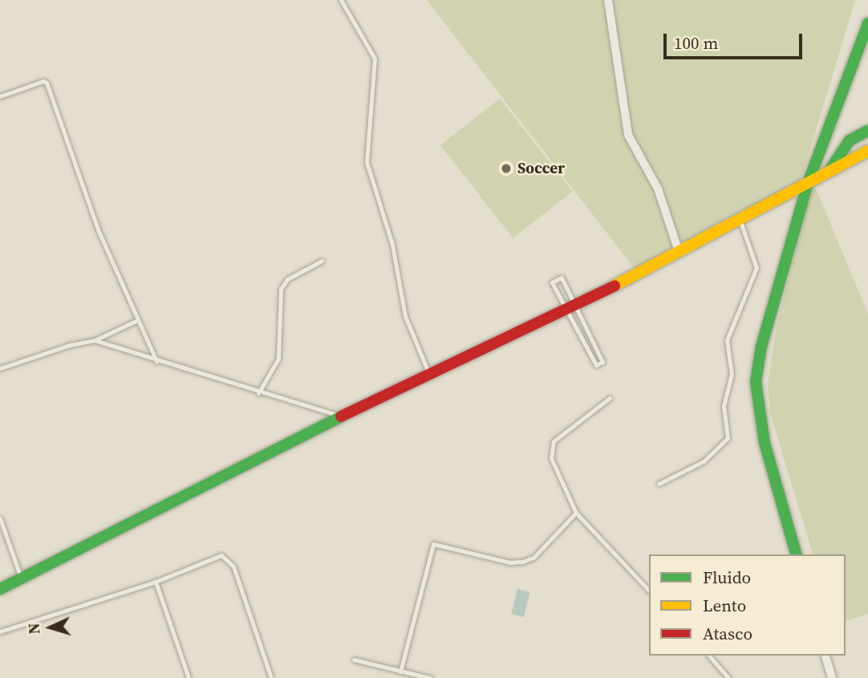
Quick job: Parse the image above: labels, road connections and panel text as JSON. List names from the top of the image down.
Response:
{
  "places": ["Soccer"],
  "legend": ["Fluido", "Lento", "Atasco"],
  "scale_bar": "100 m",
  "north": "left"
}
